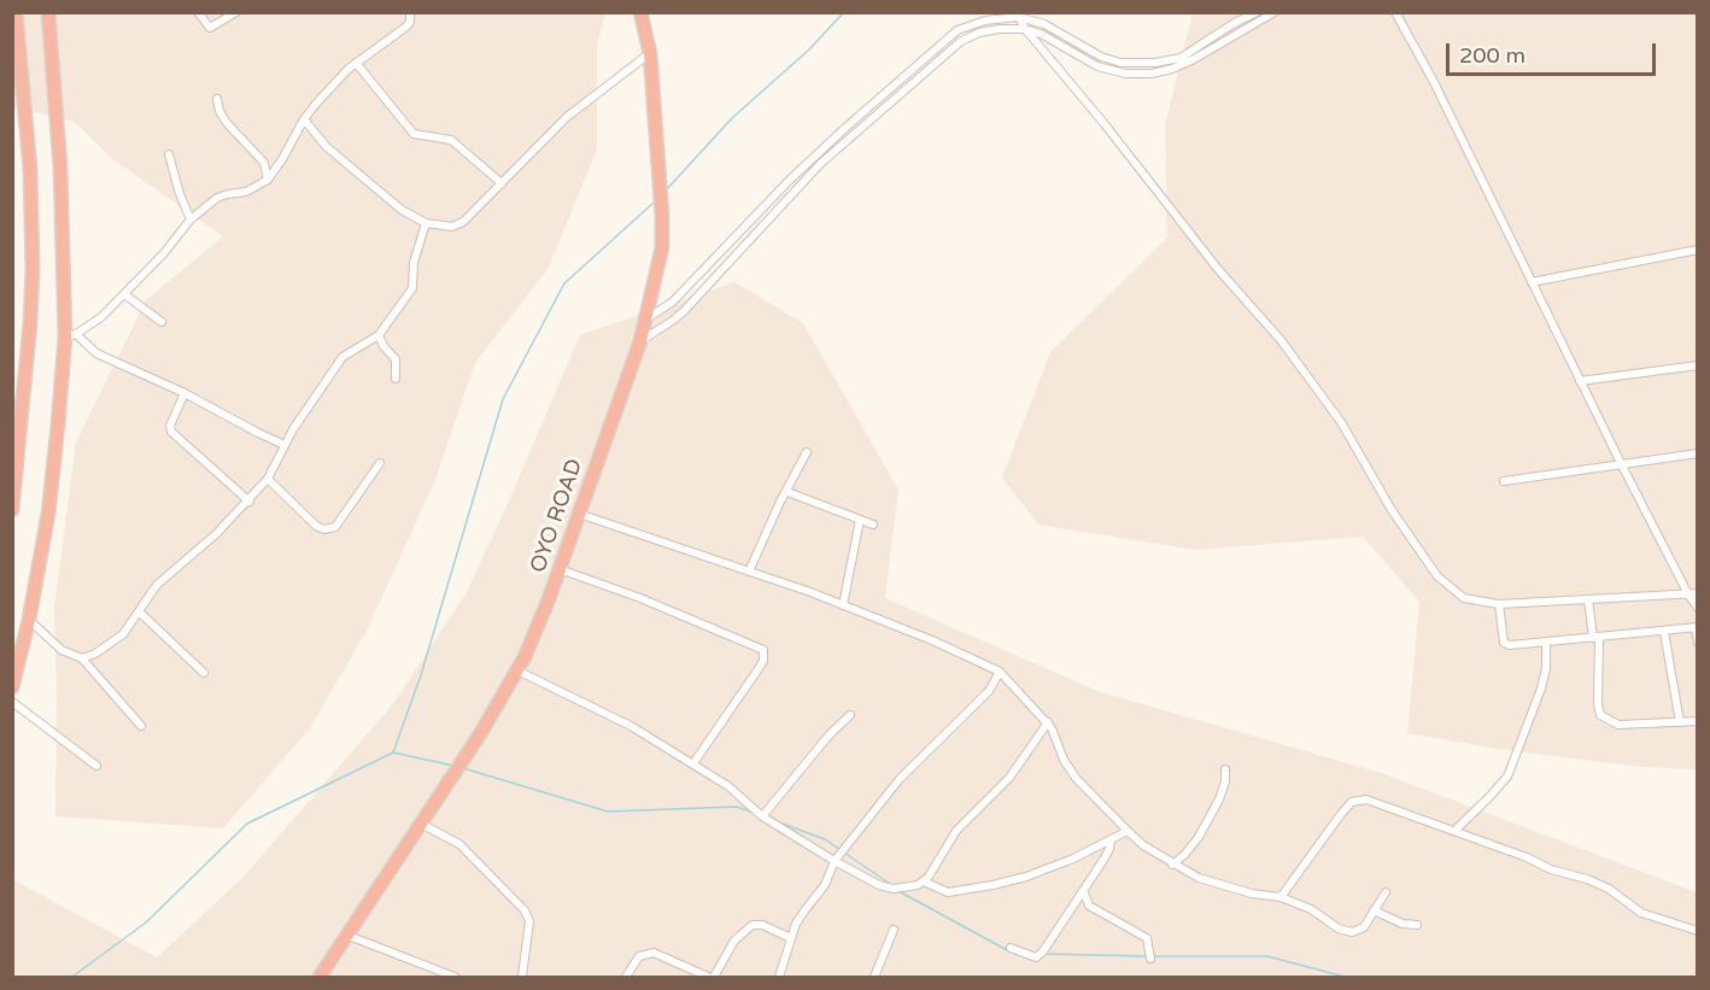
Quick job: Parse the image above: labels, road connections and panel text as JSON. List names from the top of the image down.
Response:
{
  "streets": {
    "highway": ["OYO ROAD"]
  },
  "scale_bar": "200 m"
}
